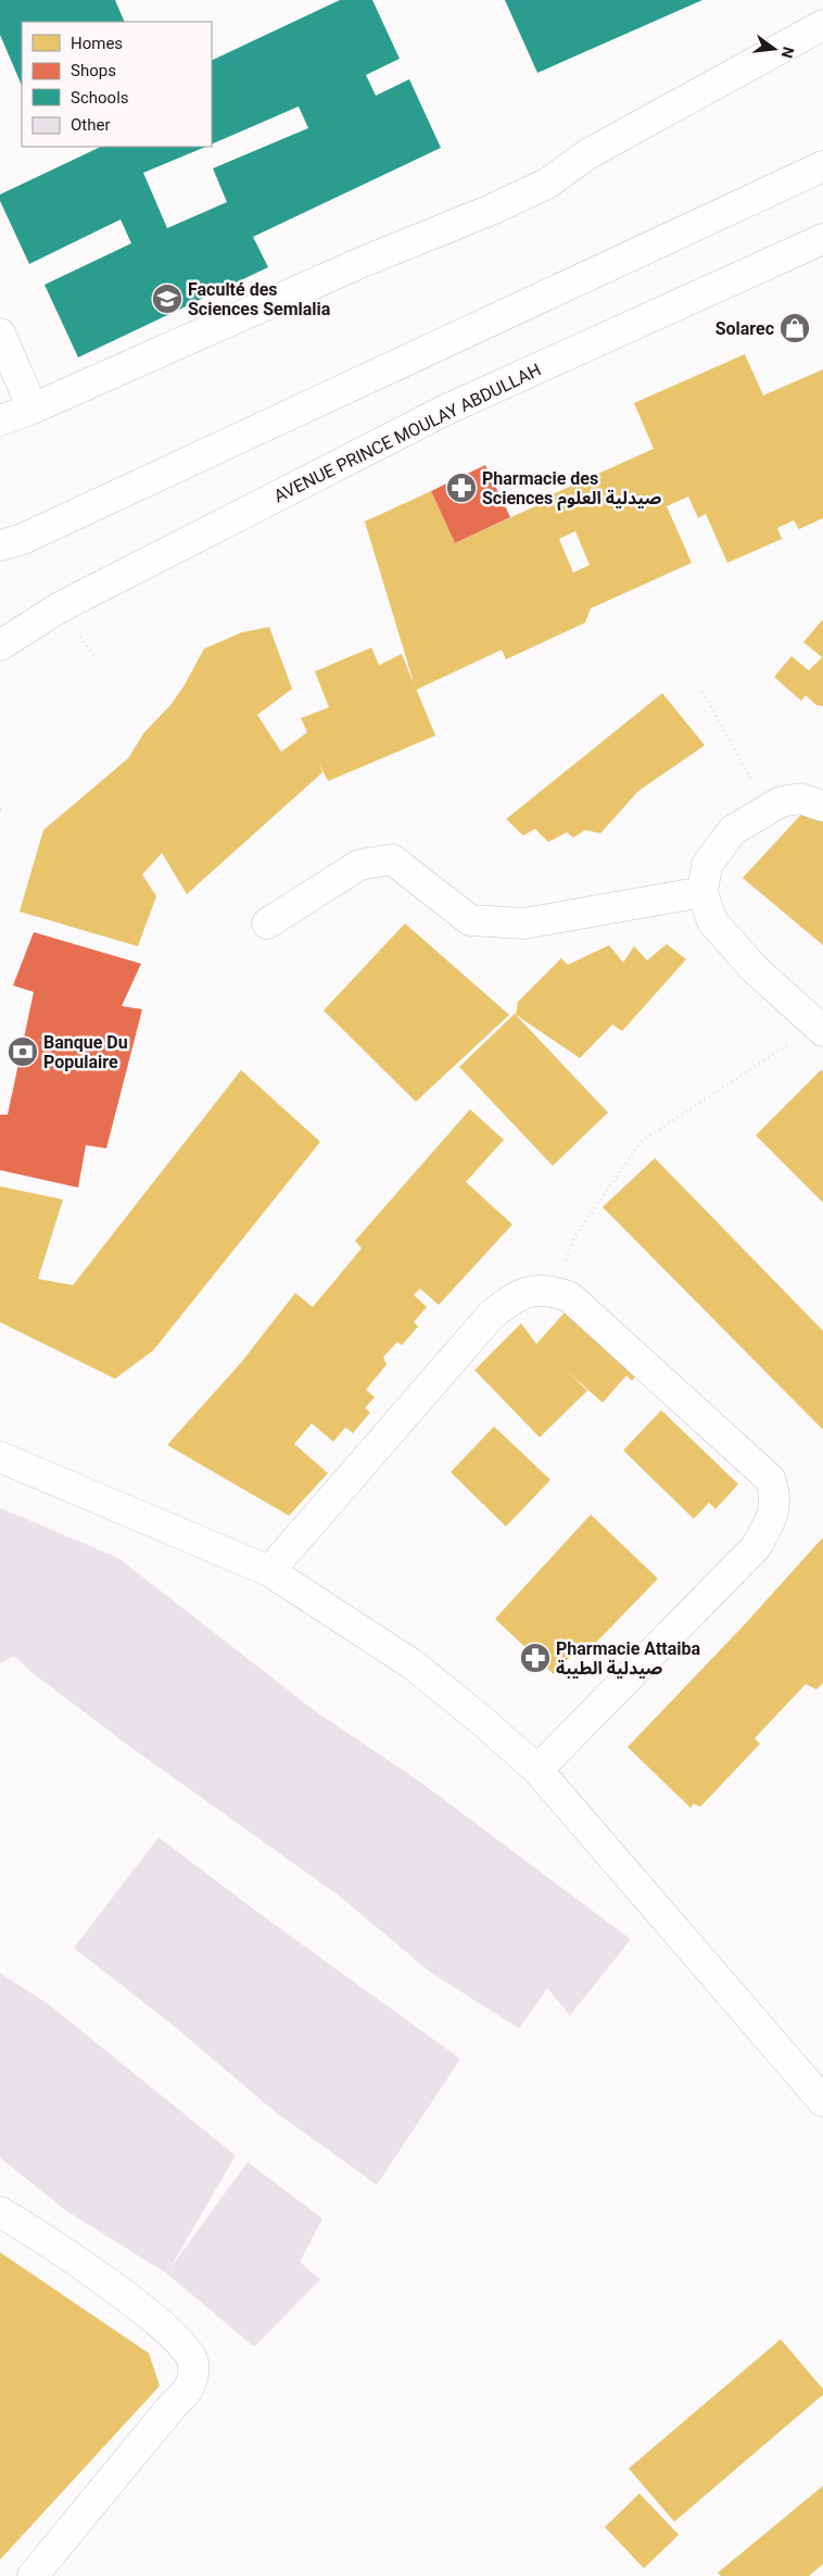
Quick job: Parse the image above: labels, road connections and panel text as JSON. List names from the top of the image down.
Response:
{
  "streets": {
    "street": ["AVENUE PRINCE MOULAY ABDULLAH"]
  },
  "places": {
    "school or university": ["Faculté des Sciences Semlalia"],
    "shop": ["Solarec"],
    "pharmacy": ["Pharmacie des Sciences صيدلية العلوم", "Pharmacie Attaiba صيدلية الطيبة"],
    "bank": ["Banque Du Populaire"]
  },
  "legend": [
    "Homes",
    "Shops",
    "Schools",
    "Other"
  ],
  "north": "right"
}
